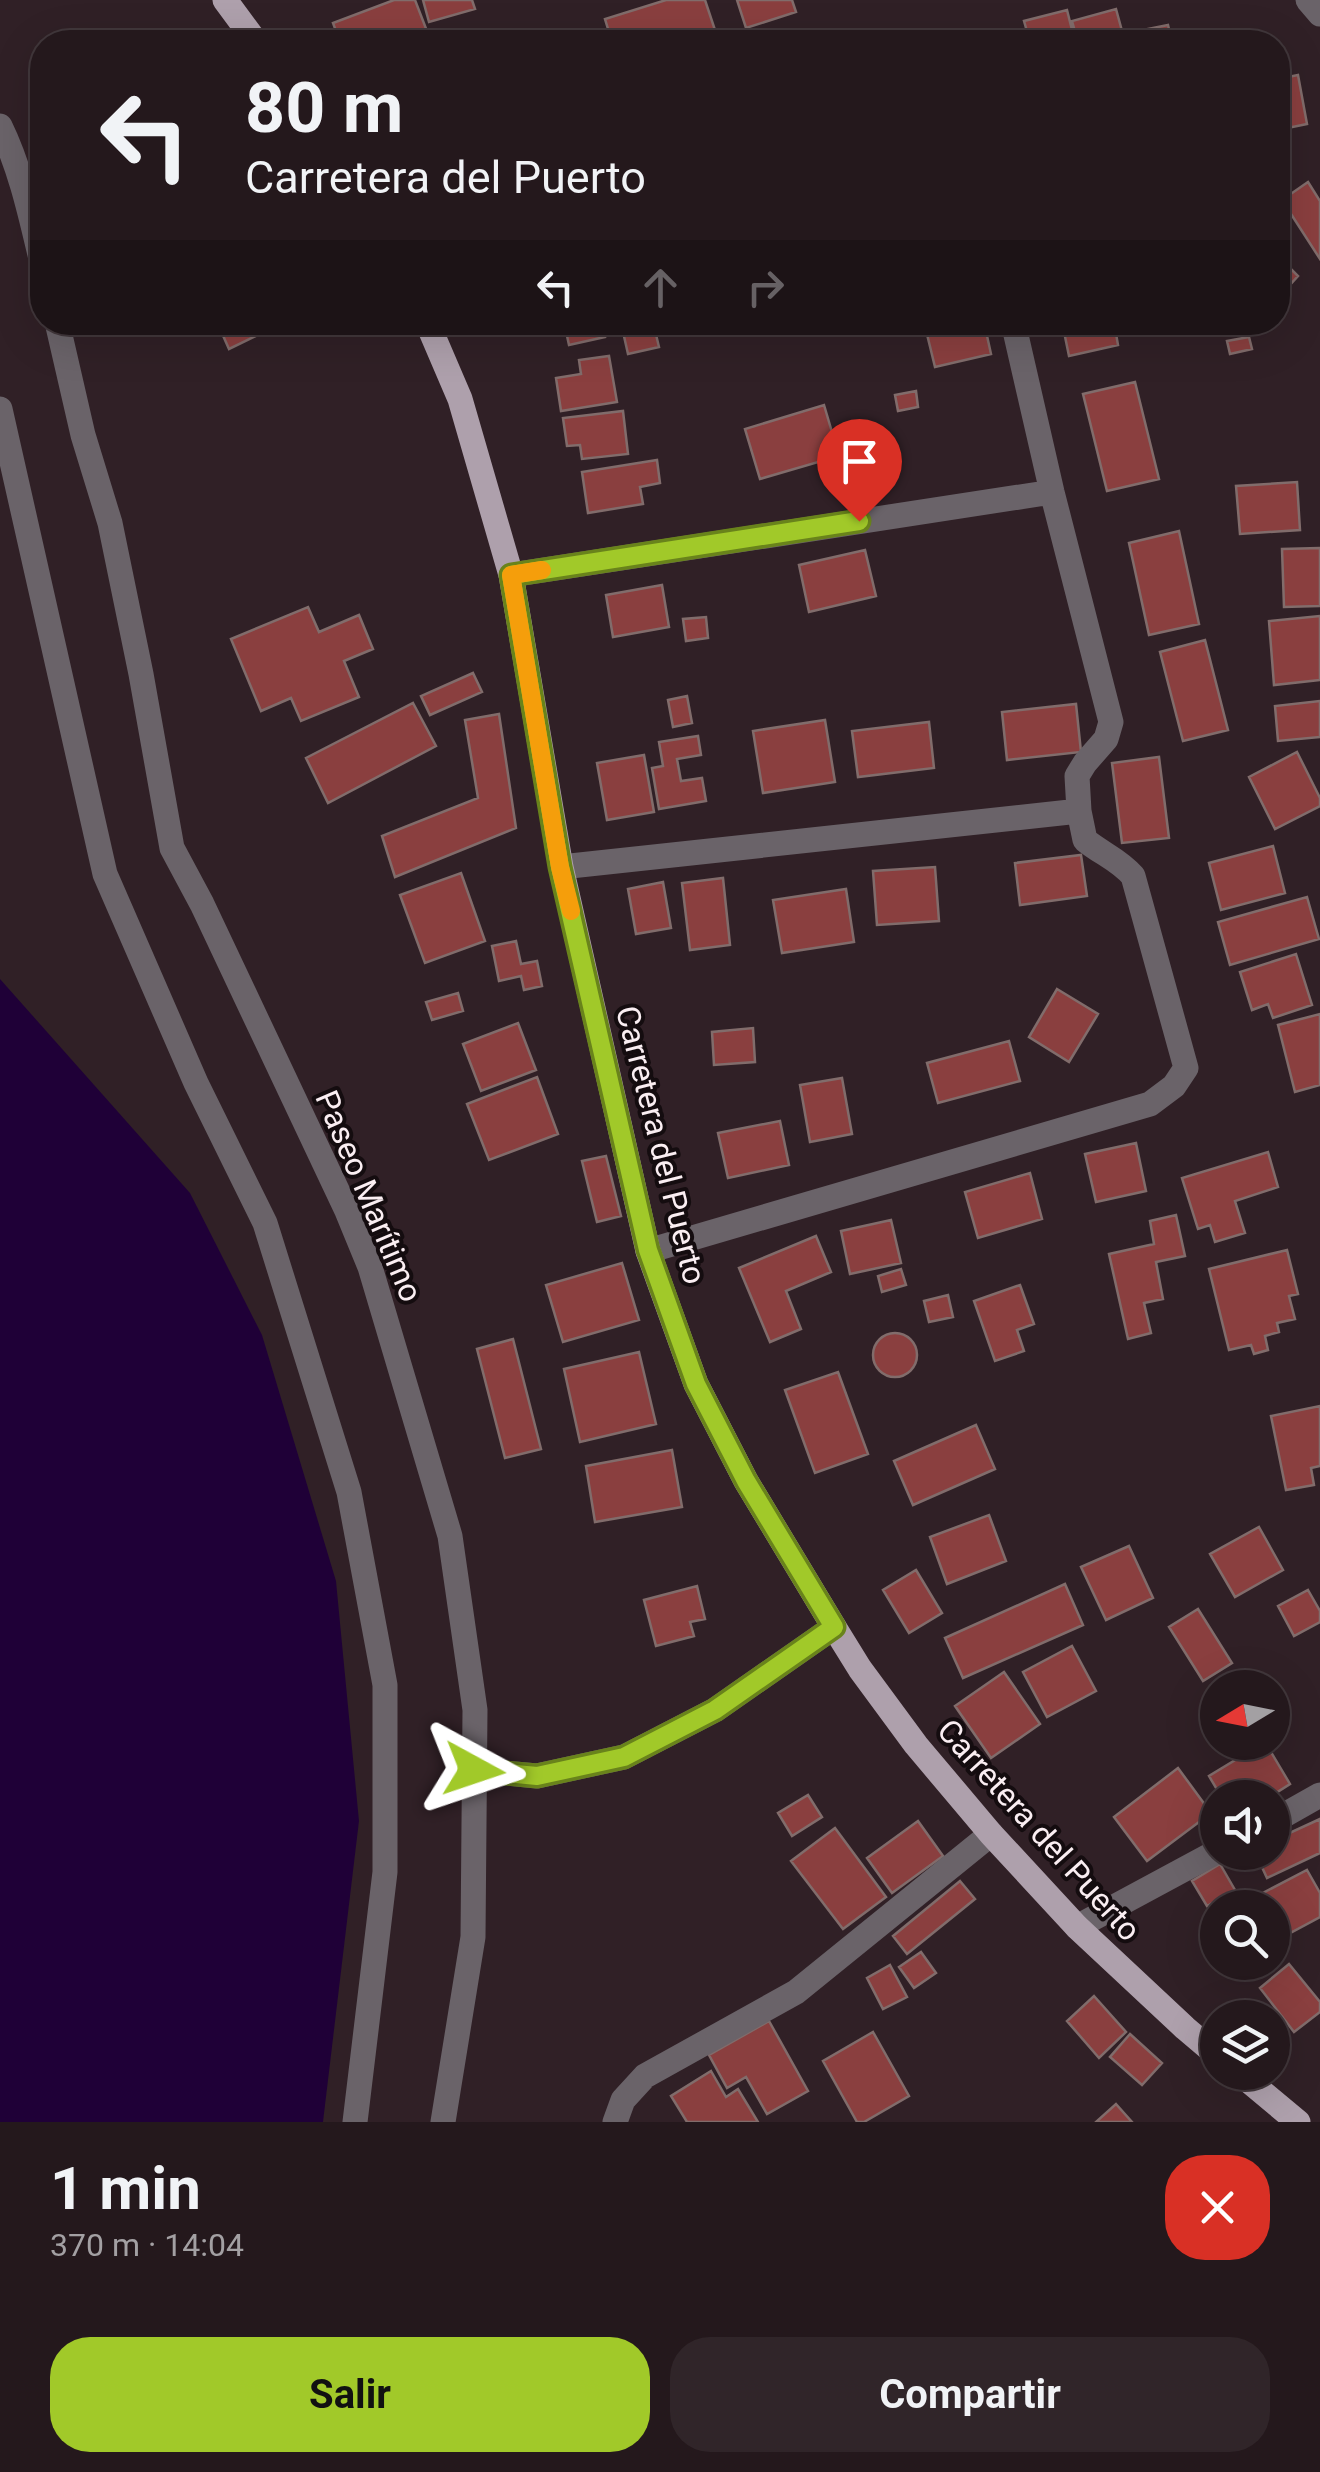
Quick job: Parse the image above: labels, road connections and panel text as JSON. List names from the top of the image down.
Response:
{
  "streets": {
    "main road": ["Carretera del Puerto"],
    "street": ["Paseo Marítimo"]
  },
  "north": "left",
  "page": {
    "turn": ["80 m", "Carretera del Puerto"],
    "heading": ["1 min", "370 m · 14:04"],
    "buttons": ["Salir", "Compartir"]
  }
}
